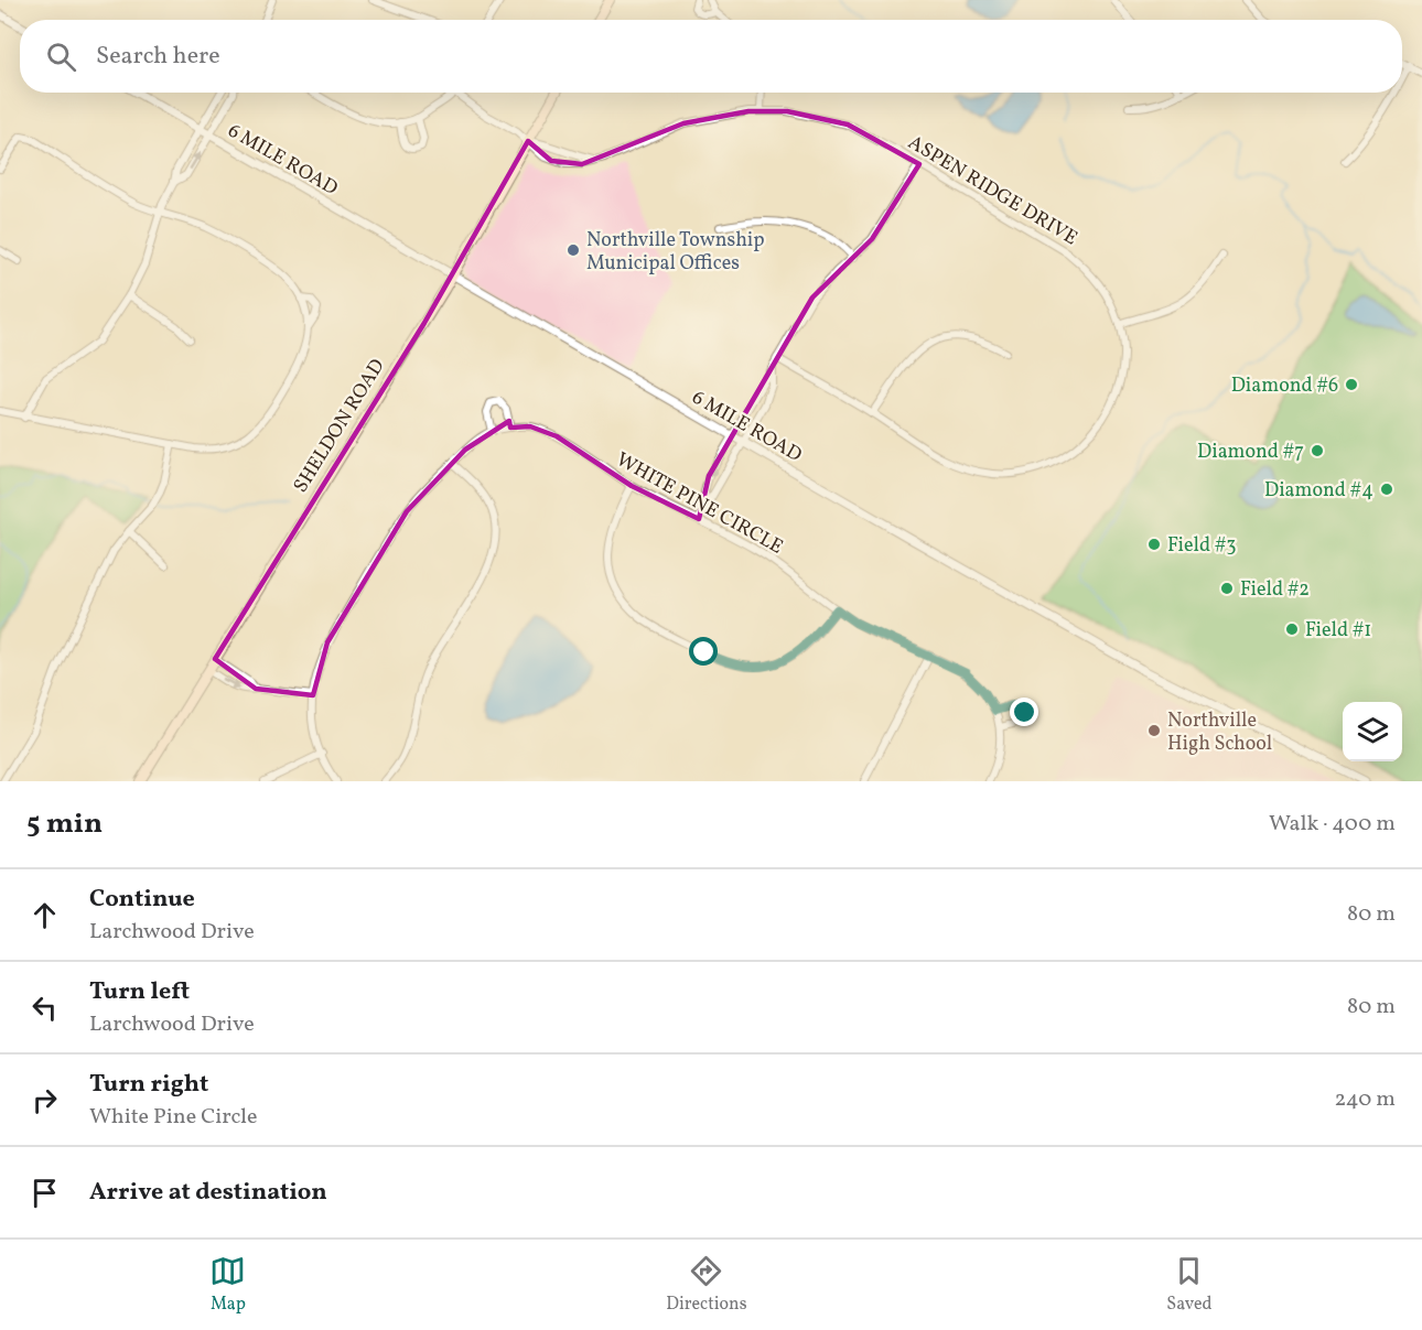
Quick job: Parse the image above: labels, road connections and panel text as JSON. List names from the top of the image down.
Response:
{
  "streets": {
    "main road": ["SHELDON ROAD"],
    "street": ["6 MILE ROAD", "ASPEN RIDGE DRIVE", "WHITE PINE CIRCLE"]
  },
  "crossings": [
    ["6 MILE ROAD", "SHELDON ROAD"],
    ["6 MILE ROAD", "WHITE PINE CIRCLE"],
    ["ASPEN RIDGE DRIVE", "SHELDON ROAD"]
  ],
  "places": [
    "Northville Township Municipal Offices",
    "Diamond #6",
    "Diamond #7",
    "Diamond #4",
    "Field #3",
    "Field #2",
    "Field #1",
    "Northville High School"
  ],
  "page": {
    "search": "Search here",
    "heading": ["5 min", "Walk · 400 m"],
    "list": [
      ["Continue", "Larchwood Drive", "80 m"],
      ["Turn left", "Larchwood Drive", "80 m"],
      ["Turn right", "White Pine Circle", "240 m"],
      "Arrive at destination"
    ],
    "nav": ["Map", "Directions", "Saved"]
  }
}
